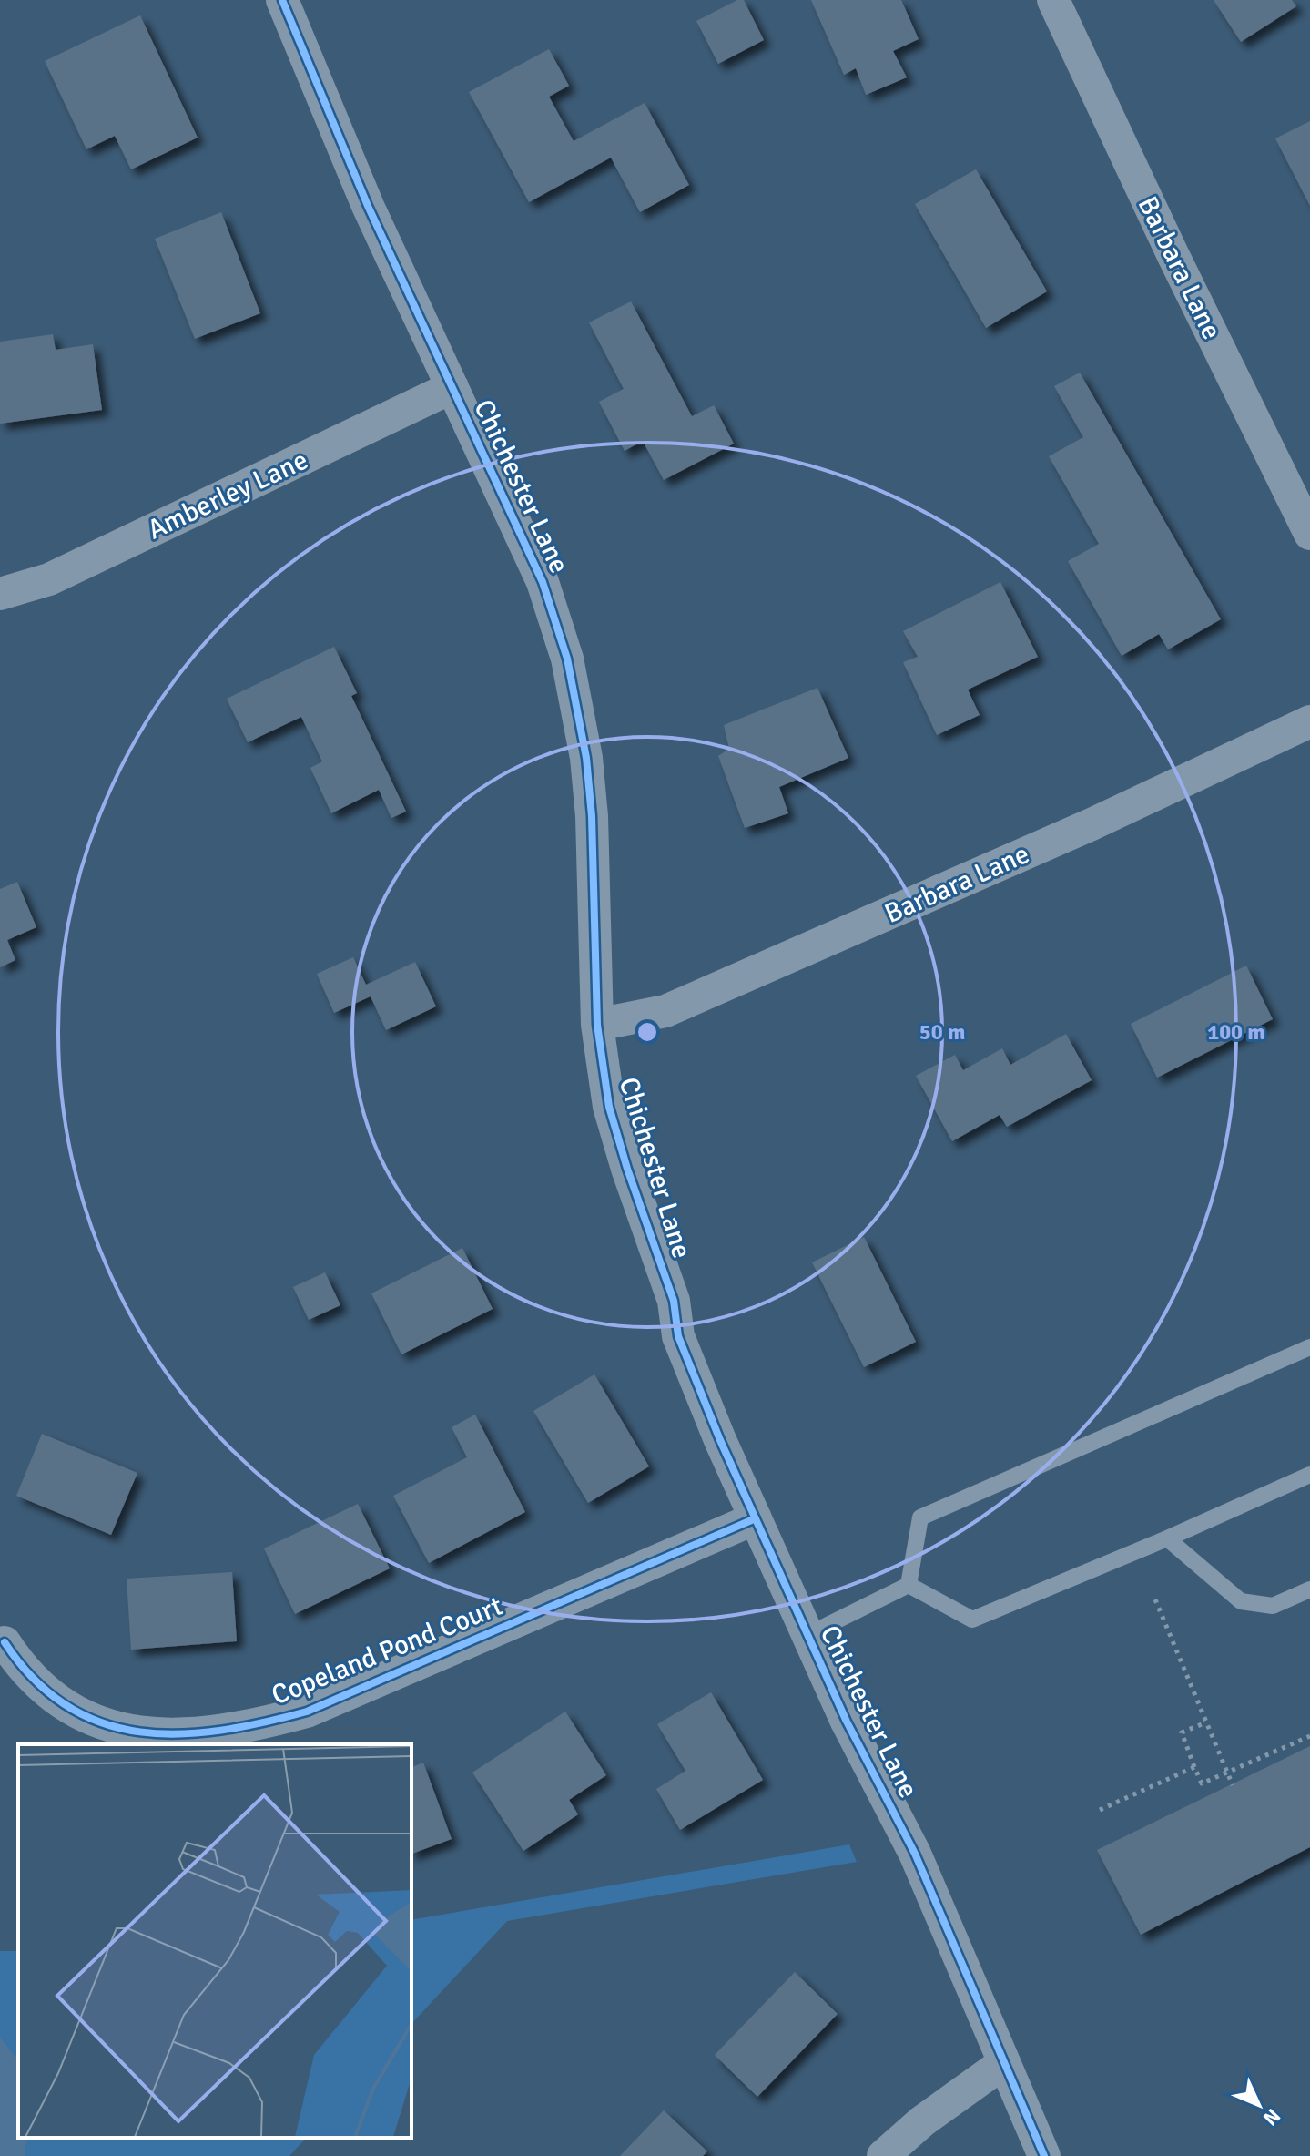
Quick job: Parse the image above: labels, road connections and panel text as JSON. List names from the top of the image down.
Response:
{
  "streets": {
    "street": [
      "Barbara Lane",
      "Chichester Lane",
      "Amberley Lane",
      "Copeland Pond Court"
    ]
  },
  "crossings": [
    ["Barbara Lane", "Chichester Lane"],
    ["Chichester Lane", "Amberley Lane"],
    ["Chichester Lane", "Copeland Pond Court"]
  ],
  "north": "bottom right",
  "rings": ["50 m", "100 m"]
}
